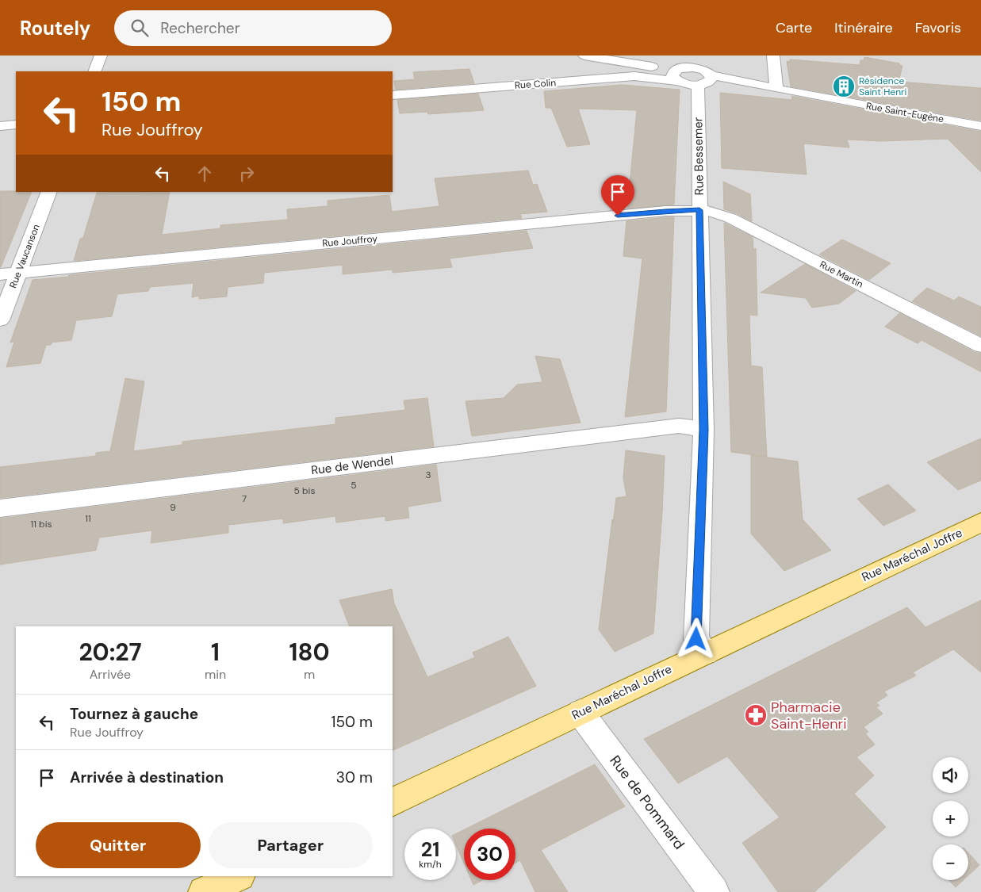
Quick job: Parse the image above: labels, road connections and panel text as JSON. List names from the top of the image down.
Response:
{
  "streets": {
    "main road": ["Rue Maréchal Joffre"],
    "street": [
      "Rue Colin",
      "Rue Saint-Eugène",
      "Rue Bessemer",
      "Rue Jouffroy",
      "Rue Vaucanson",
      "Rue Martin",
      "Rue de Wendel",
      "Rue de Pommard"
    ]
  },
  "crossings": [
    ["Rue Colin", "Rue Saint-Eugène"],
    ["Rue Colin", "Rue Bessemer"],
    ["Rue Saint-Eugène", "Rue Bessemer"],
    ["Rue Bessemer", "Rue Jouffroy"],
    ["Rue Bessemer", "Rue Martin"],
    ["Rue Bessemer", "Rue de Wendel"],
    ["Rue Bessemer", "Rue Maréchal Joffre"],
    ["Rue Jouffroy", "Rue Vaucanson"],
    ["Rue Jouffroy", "Rue Martin"],
    ["Rue Maréchal Joffre", "Rue de Pommard"]
  ],
  "places": {
    "building": ["Résidence Saint Henri"],
    "pharmacy": ["Pharmacie Saint-Henri"]
  },
  "house_numbers": [
    "3",
    "5",
    "5 bis",
    "7",
    "9",
    "11",
    "11 bis"
  ],
  "page": {
    "header": "Routely",
    "search": "Rechercher",
    "nav": ["Carte", "Itinéraire", "Favoris"],
    "turn": ["150 m", "Rue Jouffroy"],
    "eta": [
      "20:27",
      "Arrivée",
      "1",
      "min",
      "180",
      "m"
    ],
    "list": [
      {
        "name": "Tournez à gauche",
        "note": "Rue Jouffroy",
        "value": "150 m"
      },
      {
        "name": "Arrivée à destination",
        "value": "30 m"
      }
    ],
    "map_buttons": ["+", "−"],
    "buttons": ["Quitter", "Partager"],
    "speed": "21 km/h",
    "limit": "30"
  }
}
